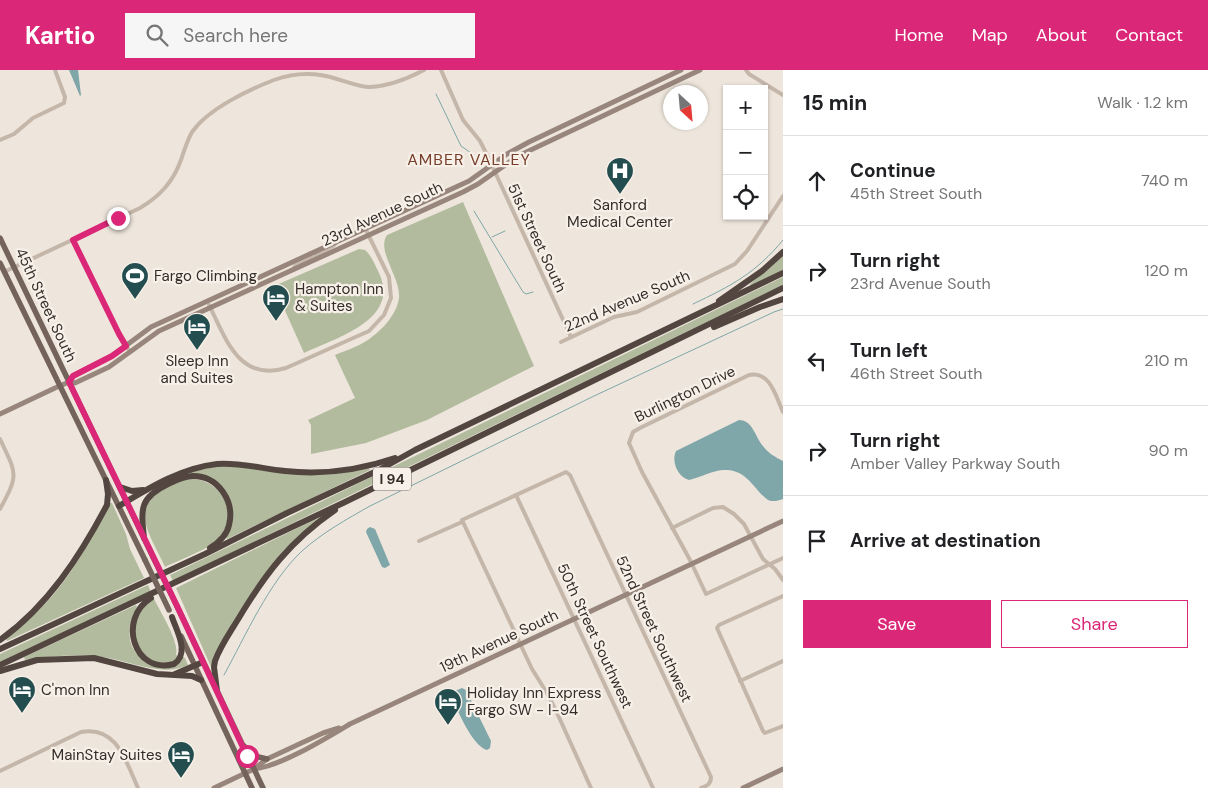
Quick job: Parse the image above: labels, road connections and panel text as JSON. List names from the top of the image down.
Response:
{
  "streets": {
    "highway": ["I 94"],
    "main road": ["45th Street South"],
    "street": [
      "23rd Avenue South",
      "51st Street South",
      "22nd Avenue South",
      "Burlington Drive",
      "52nd Street Southwest",
      "50th Street Southwest",
      "19th Avenue South"
    ]
  },
  "crossings": [
    ["23rd Avenue South", "51st Street South"],
    ["23rd Avenue South", "45th Street South"],
    ["51st Street South", "22nd Avenue South"],
    ["45th Street South", "19th Avenue South"],
    ["Burlington Drive", "19th Avenue South"],
    ["52nd Street Southwest", "50th Street Southwest"],
    ["52nd Street Southwest", "19th Avenue South"],
    ["50th Street Southwest", "19th Avenue South"]
  ],
  "districts": ["AMBER VALLEY"],
  "places": {
    "hospital": ["Sanford Medical Center"],
    "sports": ["Fargo Climbing"],
    "hotel": [
      "Hampton Inn & Suites",
      "Sleep Inn and Suites",
      "C'mon Inn",
      "Holiday Inn Express Fargo SW - I-94",
      "MainStay Suites"
    ]
  },
  "north": "bottom right",
  "page": {
    "header": "Kartio",
    "search": "Search here",
    "nav": [
      "Home",
      "Map",
      "About",
      "Contact"
    ],
    "heading": ["15 min", "Walk · 1.2 km"],
    "map_buttons": ["+", "−"],
    "list": [
      ["Continue", "45th Street South", "740 m"],
      ["Turn right", "23rd Avenue South", "120 m"],
      ["Turn left", "46th Street South", "210 m"],
      ["Turn right", "Amber Valley Parkway South", "90 m"],
      "Arrive at destination"
    ],
    "buttons": ["Save", "Share"]
  }
}
